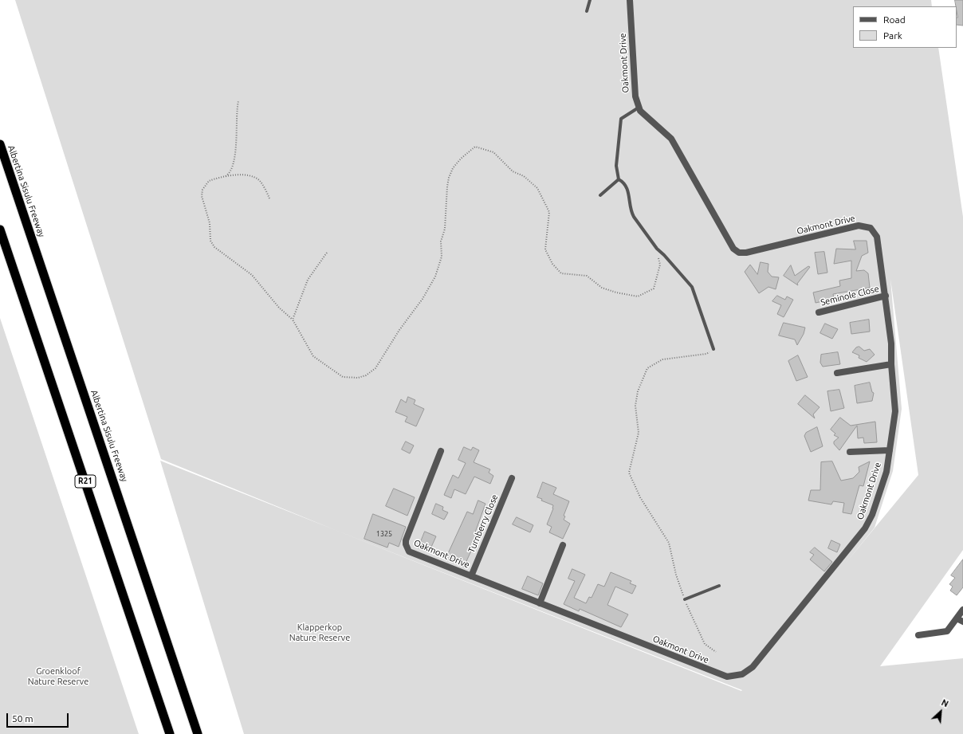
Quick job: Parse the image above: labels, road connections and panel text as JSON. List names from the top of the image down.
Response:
{
  "streets": {
    "highway": ["Albertina Sisulu Freeway", "R21"],
    "street": ["Oakmont Drive", "Seminole Close", "Turnberry Close"]
  },
  "crossings": [
    ["Oakmont Drive", "Seminole Close"],
    ["Oakmont Drive", "Turnberry Close"]
  ],
  "parks": ["Klapperkop Nature Reserve", "Groenkloof Nature Reserve"],
  "house_numbers": ["1325"],
  "legend": ["Road", "Park"],
  "scale_bar": "50 m",
  "north": "top right"
}
